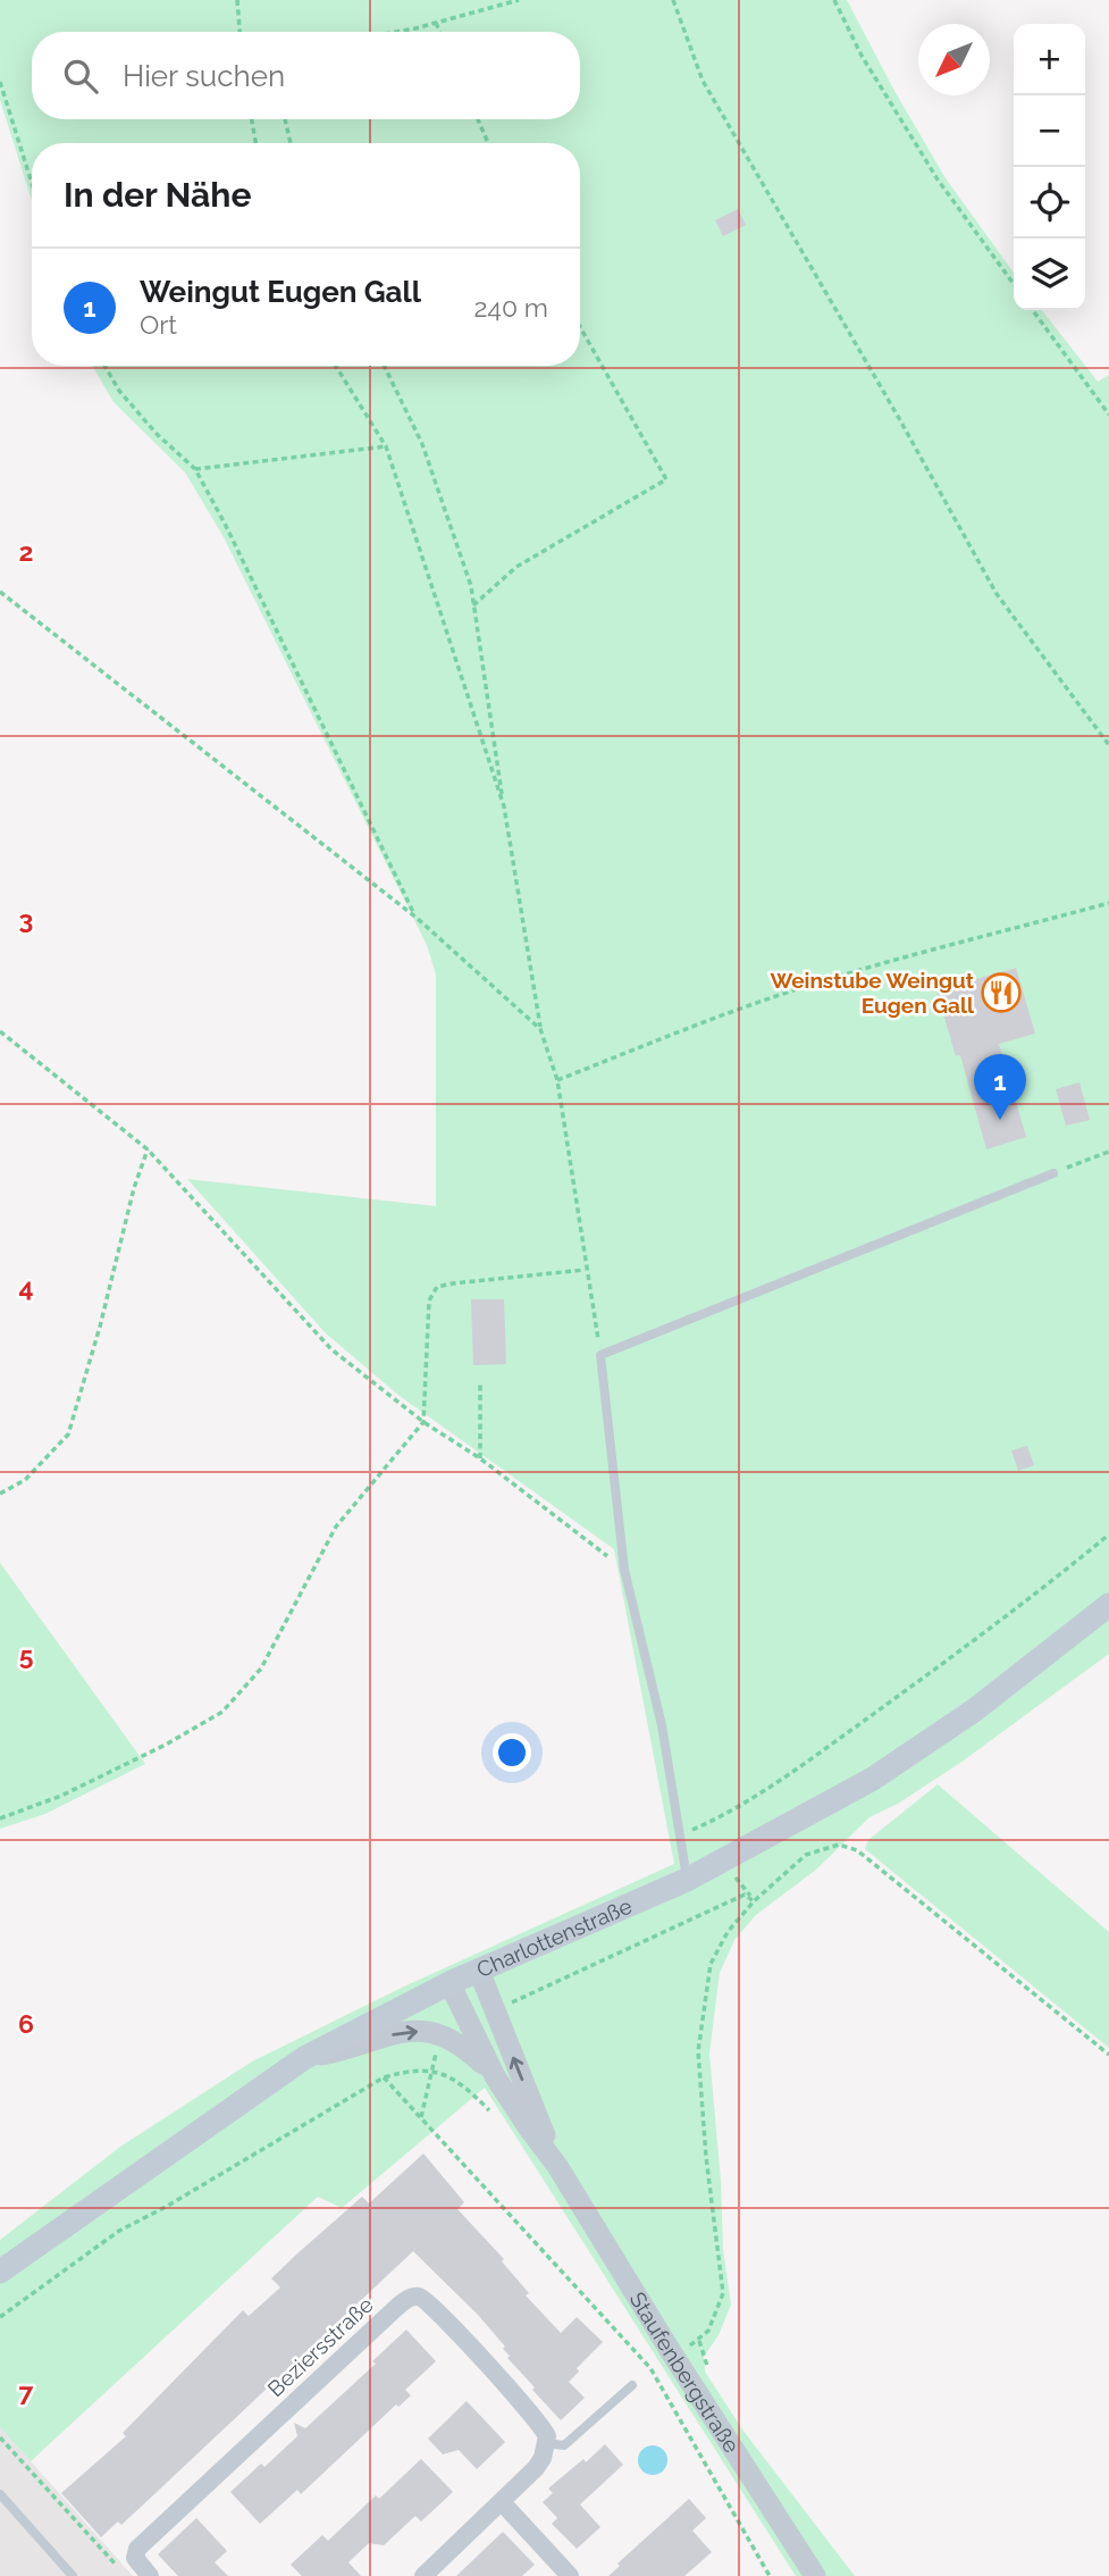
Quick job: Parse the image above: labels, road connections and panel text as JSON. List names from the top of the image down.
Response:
{
  "streets": {
    "main road": ["Charlottenstraße"],
    "street": ["Beziersstraße", "Staufenbergstraße"]
  },
  "crossings": [
    ["Charlottenstraße", "Staufenbergstraße"]
  ],
  "places": {
    "restaurant": ["Weinstube Weingut Eugen Gall"]
  },
  "north": "bottom left",
  "page": {
    "map_buttons": ["+", "−"],
    "search": "Hier suchen",
    "heading": "In der Nähe",
    "list": [
      {
        "mark": "1",
        "name": "Weingut Eugen Gall",
        "note": "Ort",
        "value": "240 m"
      }
    ],
    "pins": "1"
  },
  "grid": {
    "rows": [
      "2",
      "3",
      "4",
      "5",
      "6",
      "7"
    ]
  }
}
